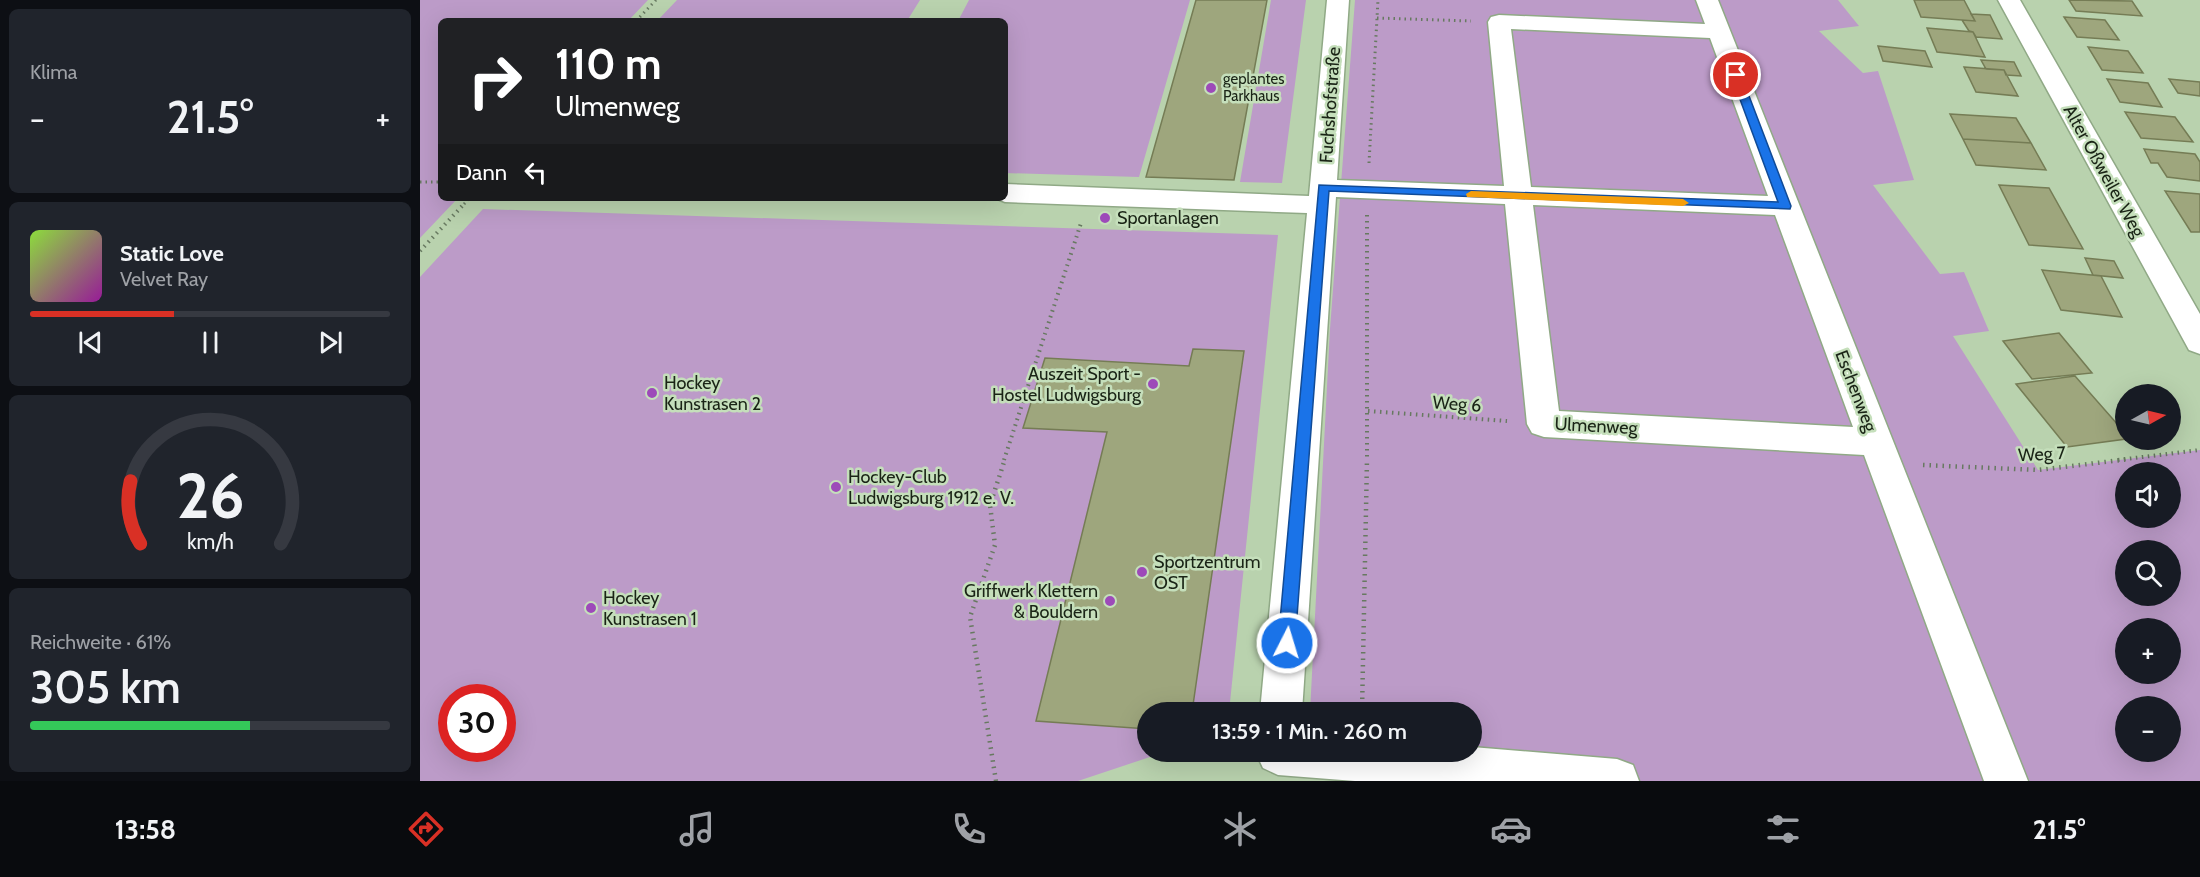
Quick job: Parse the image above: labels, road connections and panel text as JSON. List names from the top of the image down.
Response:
{
  "streets": {
    "street": [
      "Fuchshofstraße",
      "Alter Oßweiler Weg",
      "Eschenweg",
      "Ulmenweg"
    ],
    "path": ["Weg 6", "Weg 7"]
  },
  "crossings": [
    ["Eschenweg", "Ulmenweg"],
    ["Eschenweg", "Weg 7"],
    ["Weg 6", "Ulmenweg"],
    ["Ulmenweg", "Weg 7"]
  ],
  "places": [
    "geplantes Parkhaus",
    "Sportanlagen",
    "Auszeit Sport - Hostel Ludwigsburg",
    "Hockey Kunstrasen 2",
    "Hockey-Club Ludwigsburg 1912 e. V.",
    "Sportzentrum OST",
    "Griffwerk Klettern & Bouldern",
    "Hockey Kunstrasen 1"
  ],
  "north": "right",
  "page": {
    "tile": [
      "Klima",
      ["Reichweite · 61%", "305 km"]
    ],
    "turn": ["110 m", "Ulmenweg"],
    "heat": ["−", "21.5°", "+"],
    "then": "Dann",
    "song": ["Static Love", "Velvet Ray"],
    "map_buttons": ["+", "−"],
    "limit": "30",
    "trip": "13:59 · 1 Min. · 260 m",
    "tabs": ["13:58", "21.5°"],
    "gauge": ["26", "km/h"]
  }
}
